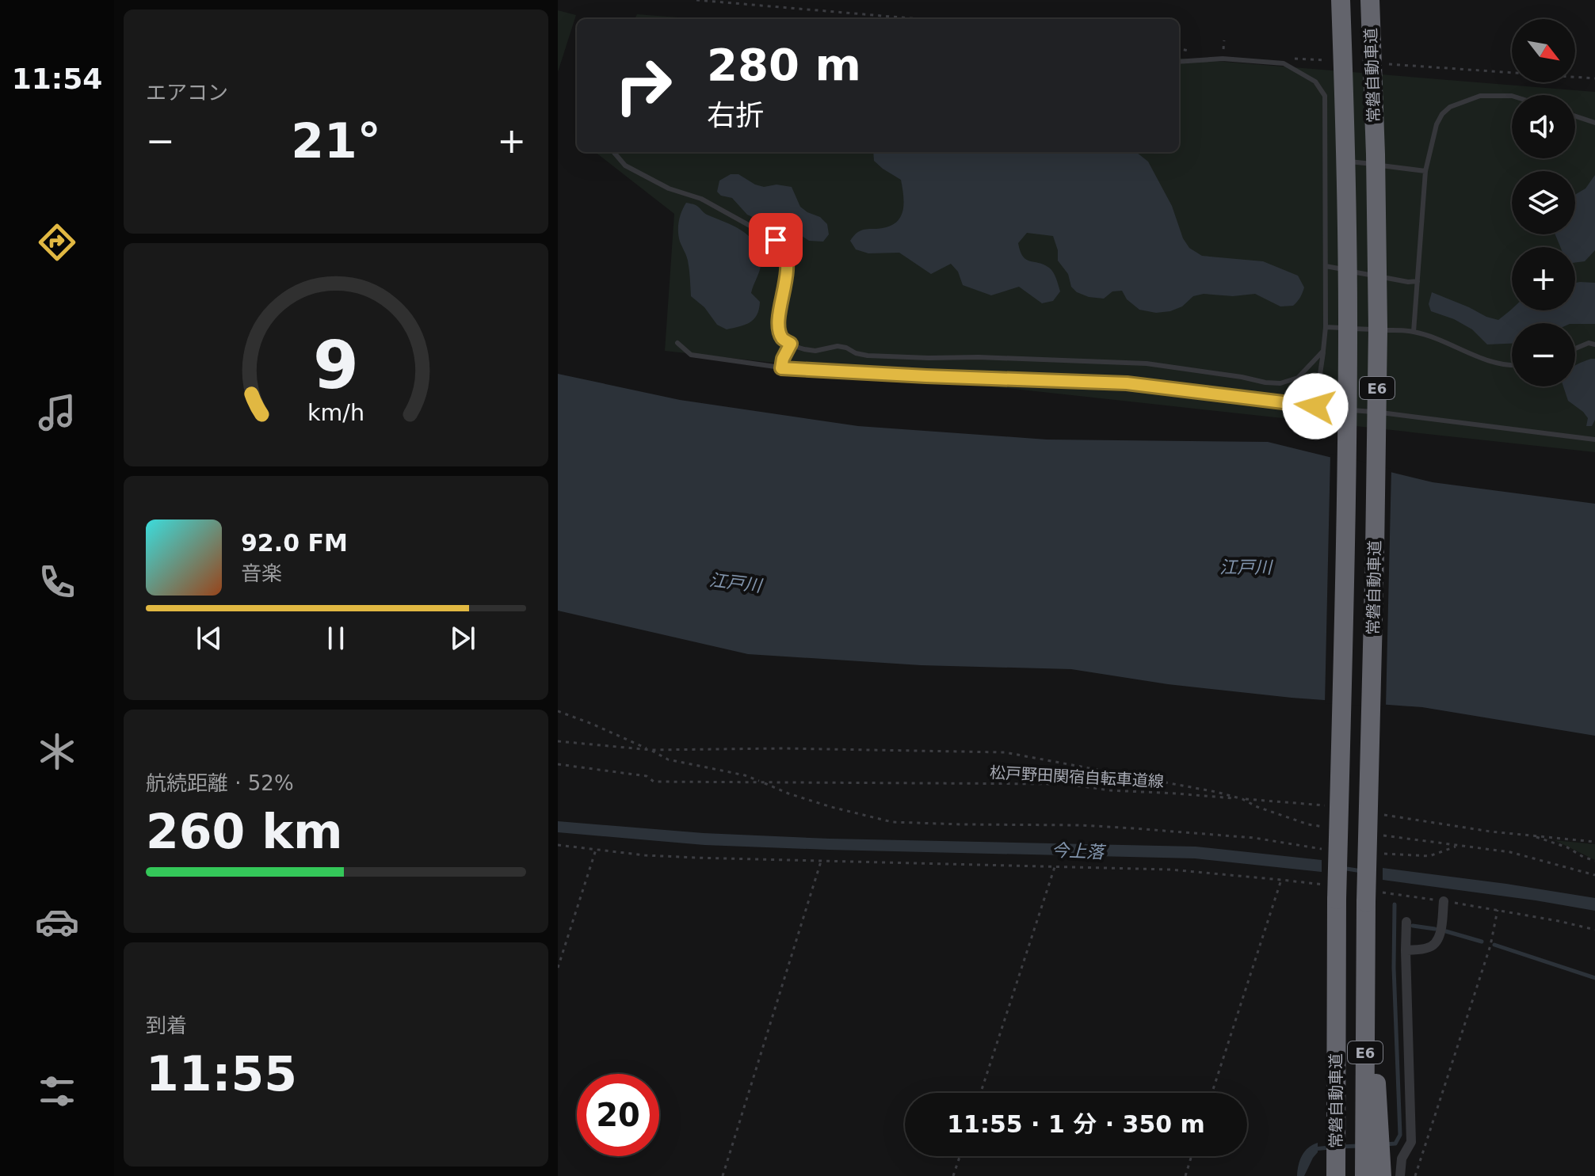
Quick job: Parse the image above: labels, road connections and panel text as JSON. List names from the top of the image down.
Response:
{
  "streets": {
    "highway": ["常磐自動車道", "E6"],
    "path": ["松戸野田関宿自転車道線"]
  },
  "water": ["江戸川", "今上落"],
  "north": "bottom right",
  "page": {
    "tabs": "11:54",
    "tile": [
      "エアコン",
      ["航続距離 · 52%", "260 km"],
      ["到着", "11:55"]
    ],
    "map_buttons": ["+", "−"],
    "turn": ["280 m", "右折"],
    "heat": ["−", "21°", "+"],
    "song": ["92.0 FM", "音楽"],
    "limit": "20",
    "trip": "11:55 · 1 分 · 350 m",
    "gauge": ["9", "km/h"]
  }
}
